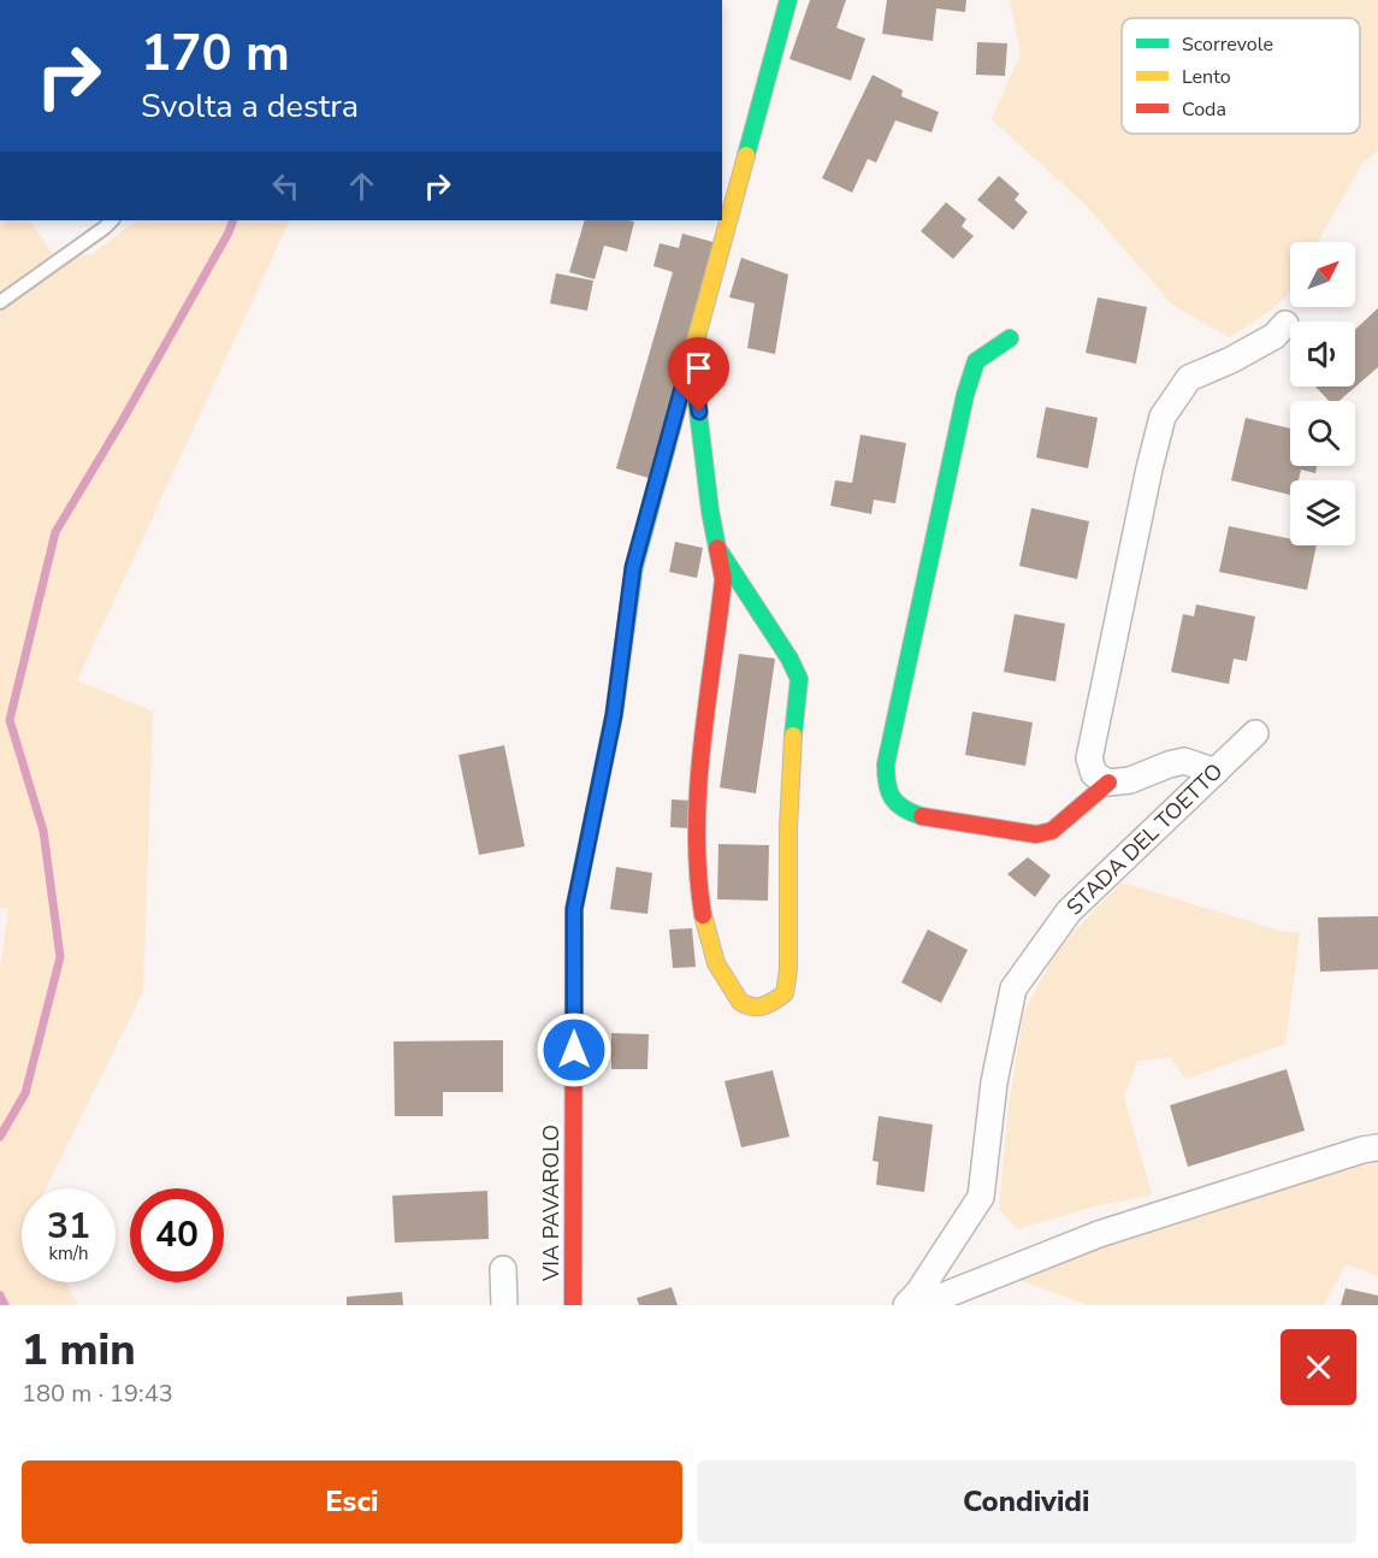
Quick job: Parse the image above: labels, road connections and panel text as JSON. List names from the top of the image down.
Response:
{
  "streets": {
    "street": ["STADA DEL TOETTO", "VIA PAVAROLO"]
  },
  "legend": ["Scorrevole", "Lento", "Coda"],
  "north": "top right",
  "page": {
    "turn": ["170 m", "Svolta a destra"],
    "speed": "31 km/h",
    "limit": "40",
    "heading": ["1 min", "180 m · 19:43"],
    "buttons": ["Esci", "Condividi"]
  }
}
